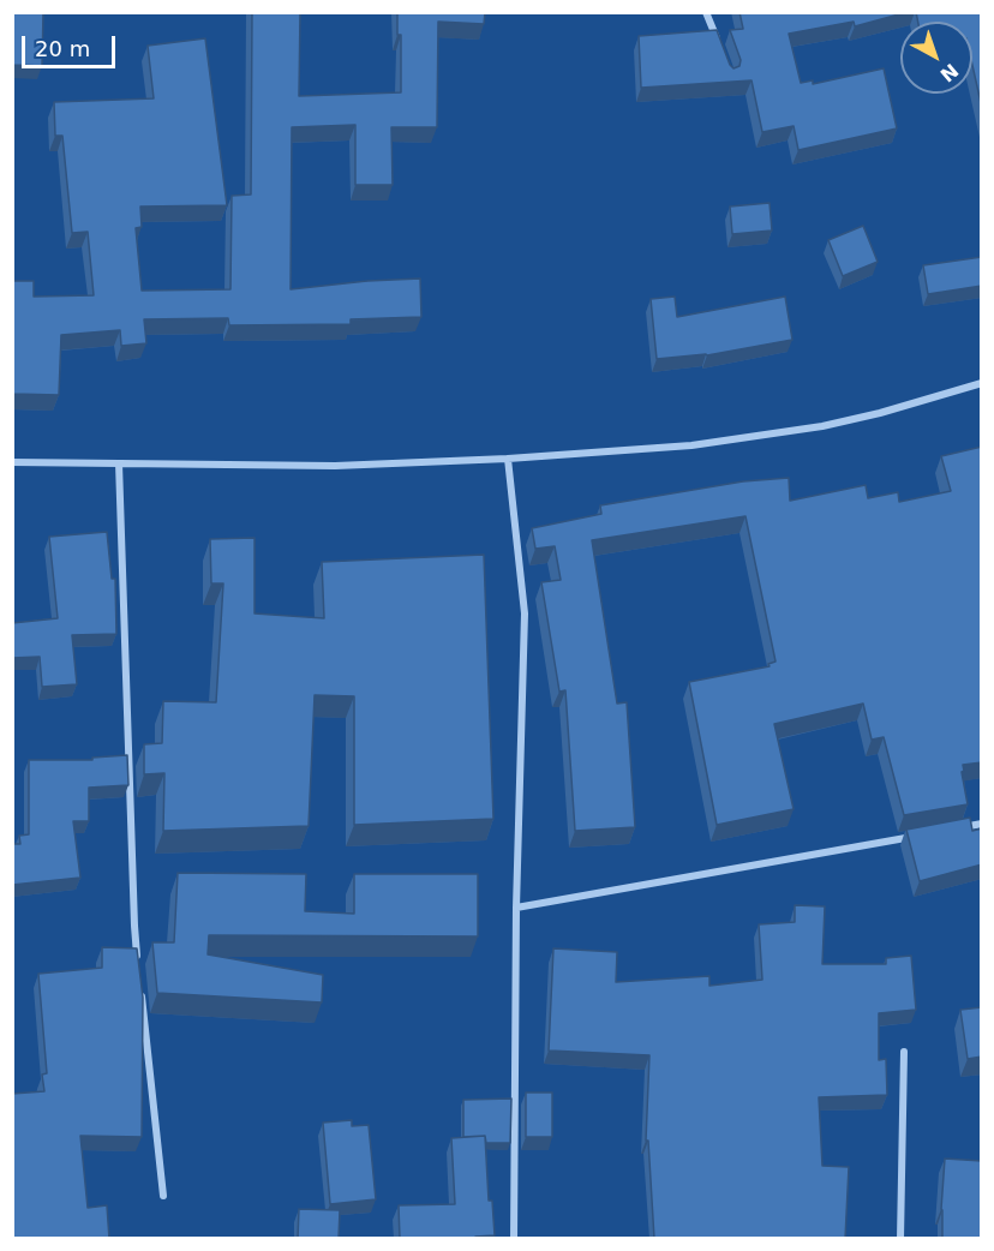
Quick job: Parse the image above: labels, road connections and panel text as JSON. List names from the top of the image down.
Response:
{
  "scale_bar": "20 m",
  "north": "bottom right"
}
